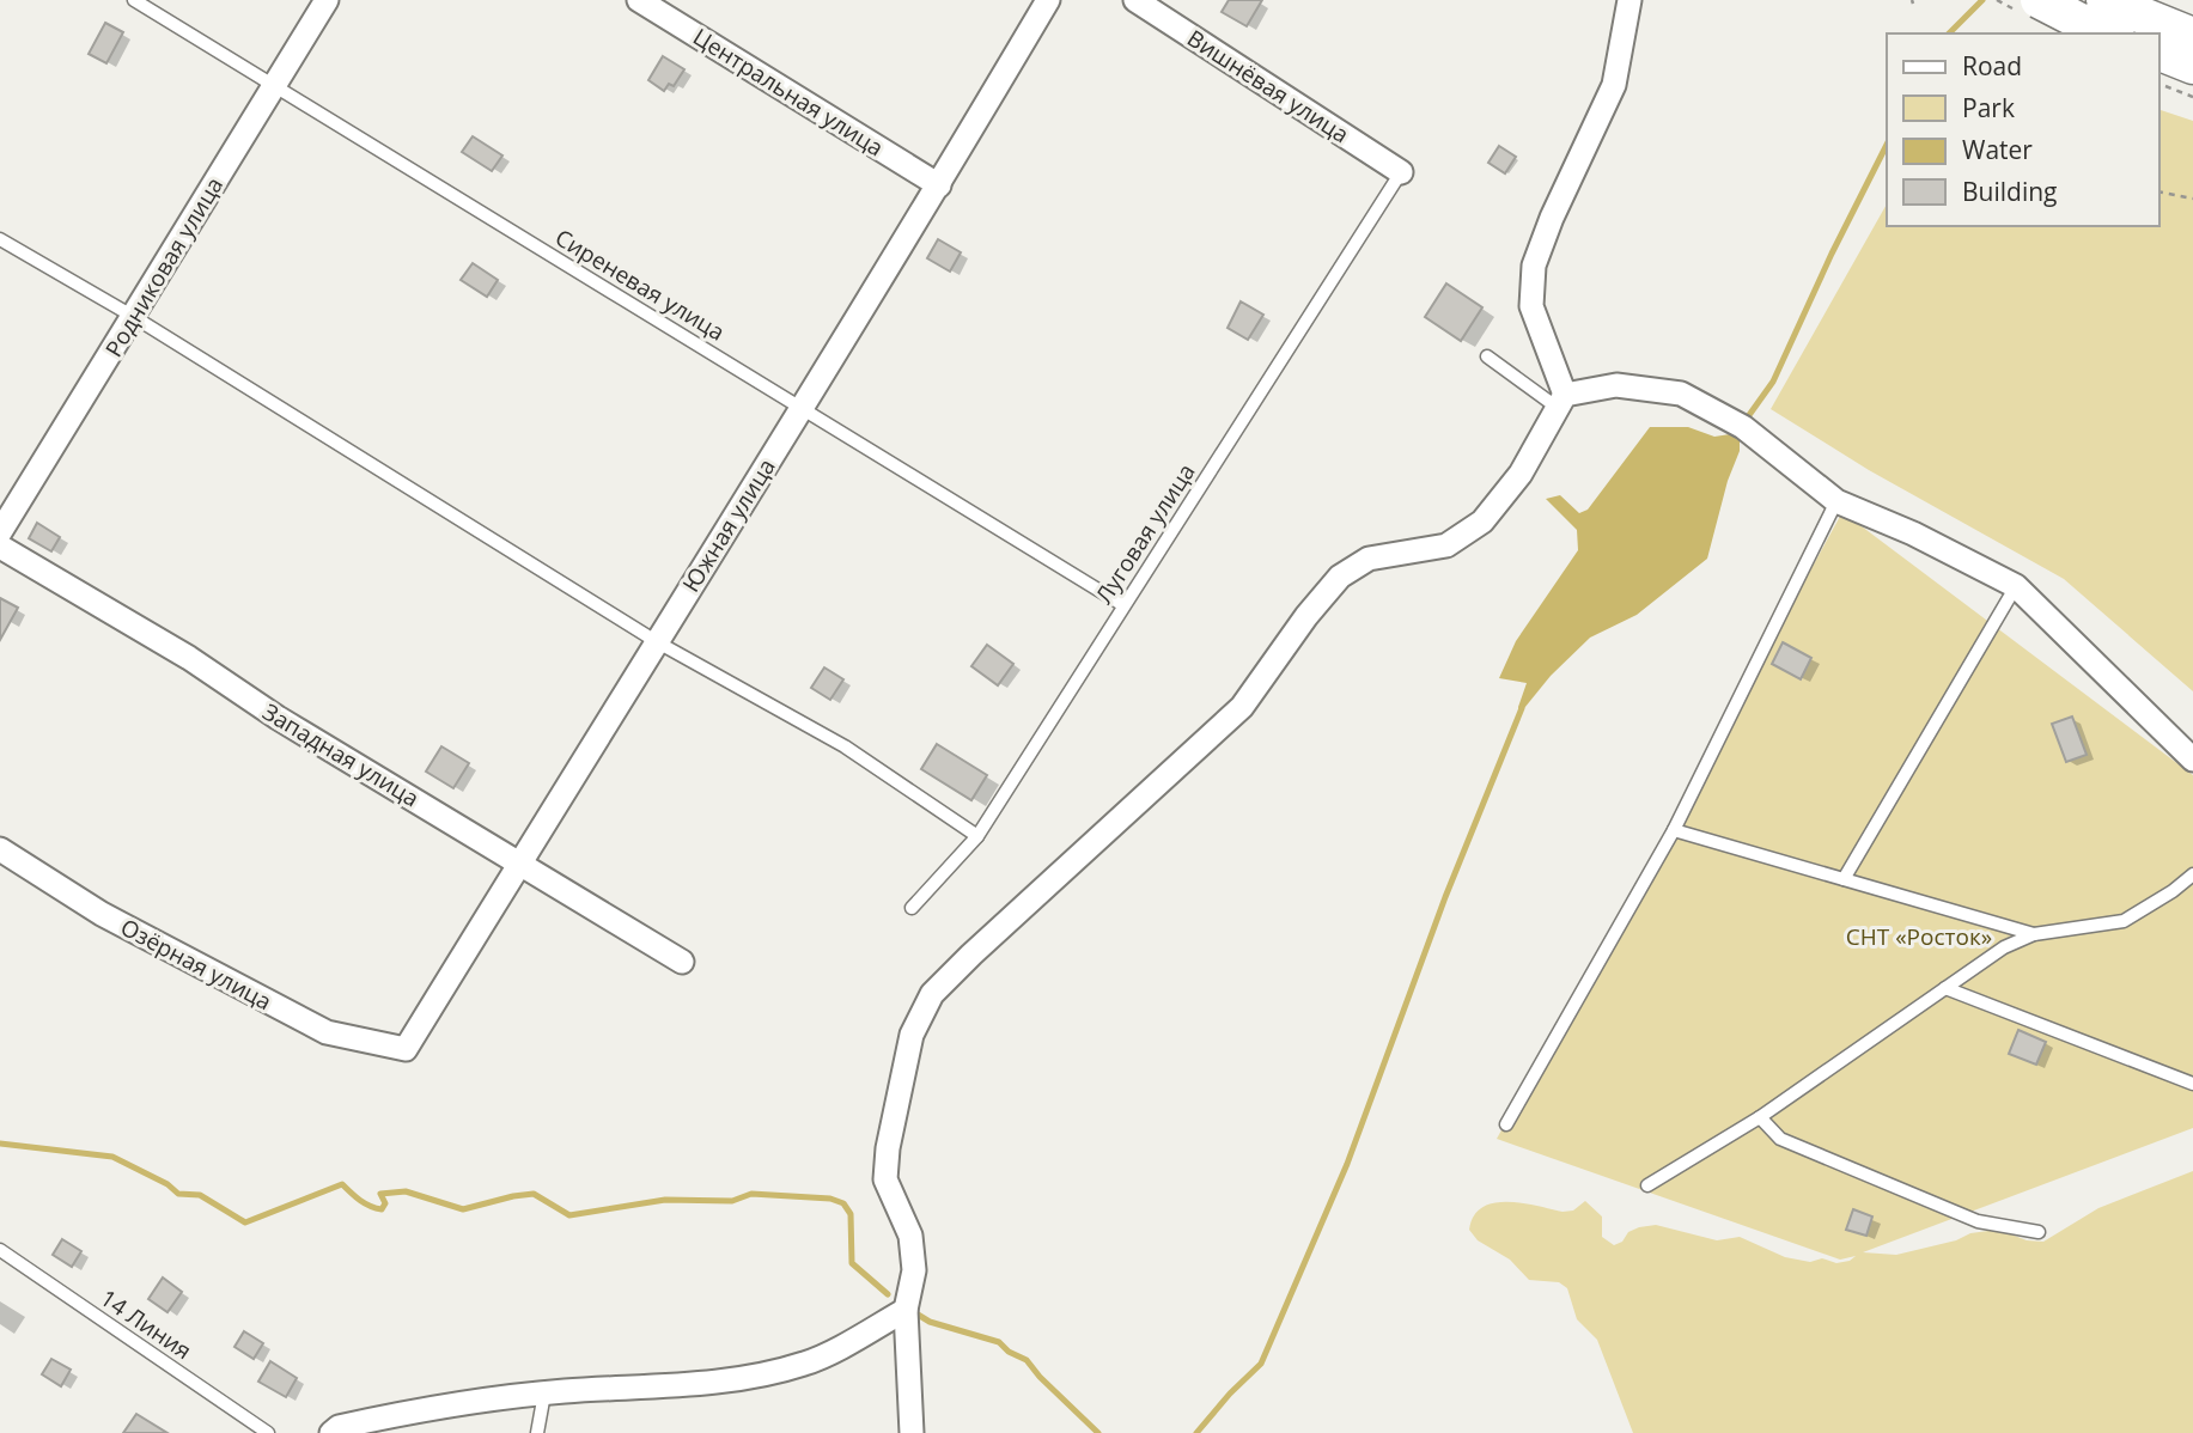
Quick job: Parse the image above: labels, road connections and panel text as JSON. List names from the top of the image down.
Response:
{
  "streets": {
    "street": [
      "Вишнёвая улица",
      "Центральная улица",
      "Родниковая улица",
      "Южная улица",
      "Западная улица",
      "Озёрная улица"
    ],
    "lane": ["Сиреневая улица", "Луговая улица", "14 Линия"]
  },
  "crossings": [
    ["Вишнёвая улица", "Луговая улица"],
    ["Центральная улица", "Южная улица"],
    ["Родниковая улица", "Сиреневая улица"],
    ["Сиреневая улица", "Южная улица"],
    ["Сиреневая улица", "Луговая улица"],
    ["Южная улица", "Западная улица"],
    ["Южная улица", "Озёрная улица"]
  ],
  "parks": ["СНТ «Росток»"],
  "legend": [
    "Road",
    "Park",
    "Water",
    "Building"
  ]
}
